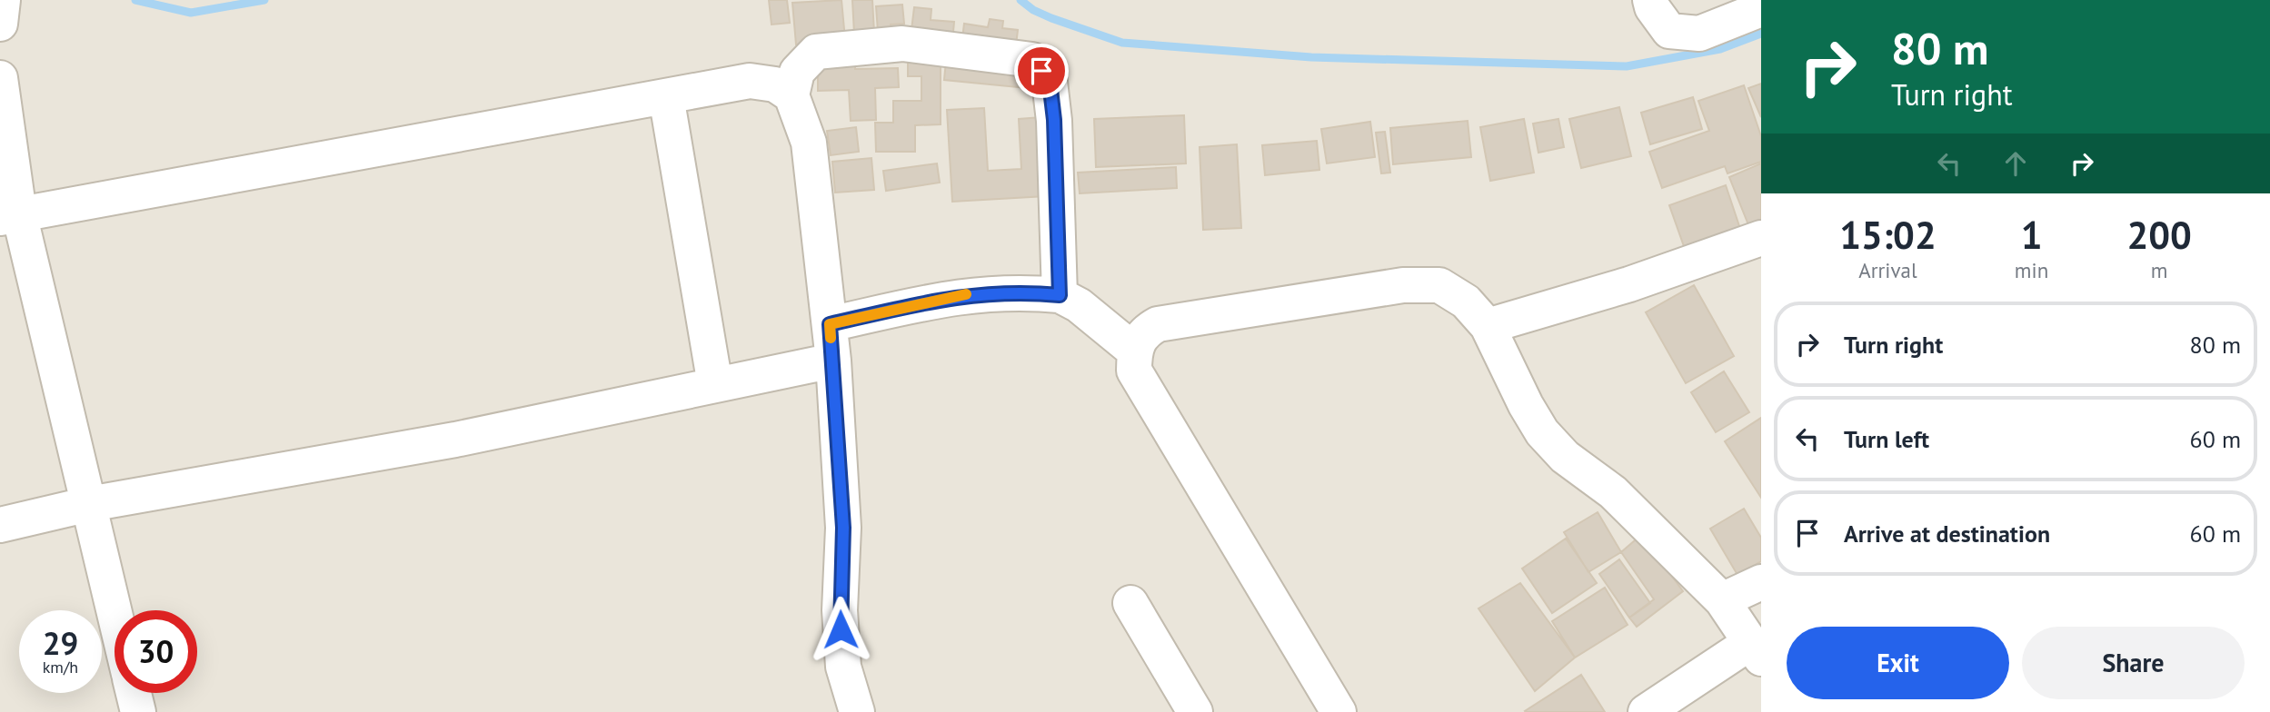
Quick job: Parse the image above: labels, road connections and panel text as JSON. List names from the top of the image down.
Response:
{
  "page": {
    "turn": ["80 m", "Turn right"],
    "eta": [
      "15:02",
      "Arrival",
      "1",
      "min",
      "200",
      "m"
    ],
    "list": [
      {
        "name": "Turn right",
        "value": "80 m"
      },
      {
        "name": "Turn left",
        "value": "60 m"
      },
      {
        "name": "Arrive at destination",
        "value": "60 m"
      }
    ],
    "speed": "29 km/h",
    "limit": "30",
    "buttons": ["Exit", "Share"]
  }
}
